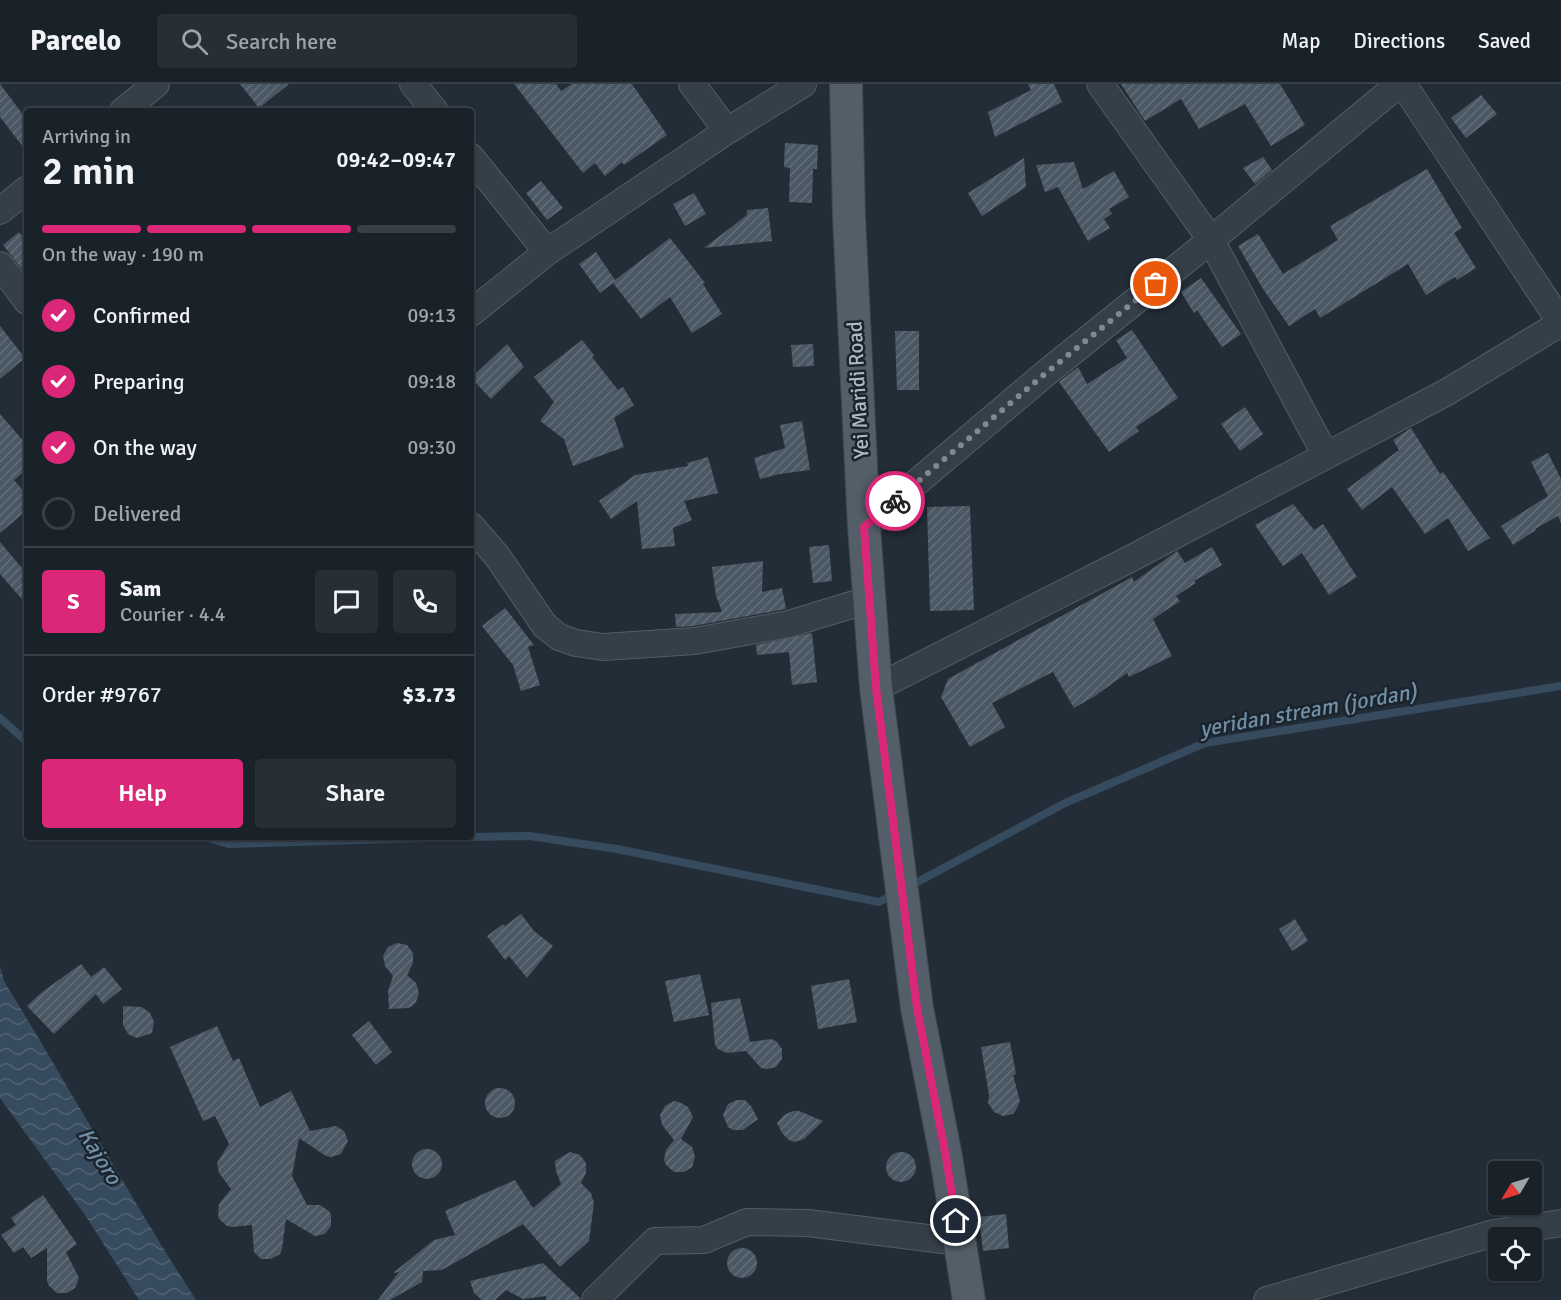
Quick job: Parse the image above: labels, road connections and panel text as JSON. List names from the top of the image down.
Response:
{
  "streets": {
    "main road": ["Yei Maridi Road"]
  },
  "water": ["yeridan stream (jordan)", "Kajoro"],
  "north": "bottom left",
  "page": {
    "header": "Parcelo",
    "search": "Search here",
    "nav": ["Map", "Directions", "Saved"],
    "heading": ["2 min", "Arriving in", "09:42–09:47"],
    "panel": [
      "Sam",
      "Courier · 4.4",
      "Order #9767",
      "$3.73"
    ],
    "bar": "On the way · 190 m",
    "list": [
      ["Confirmed", "09:13"],
      ["Preparing", "09:18"],
      ["On the way", "09:30"],
      "Delivered"
    ],
    "round": "S",
    "buttons": ["Help", "Share"]
  }
}
